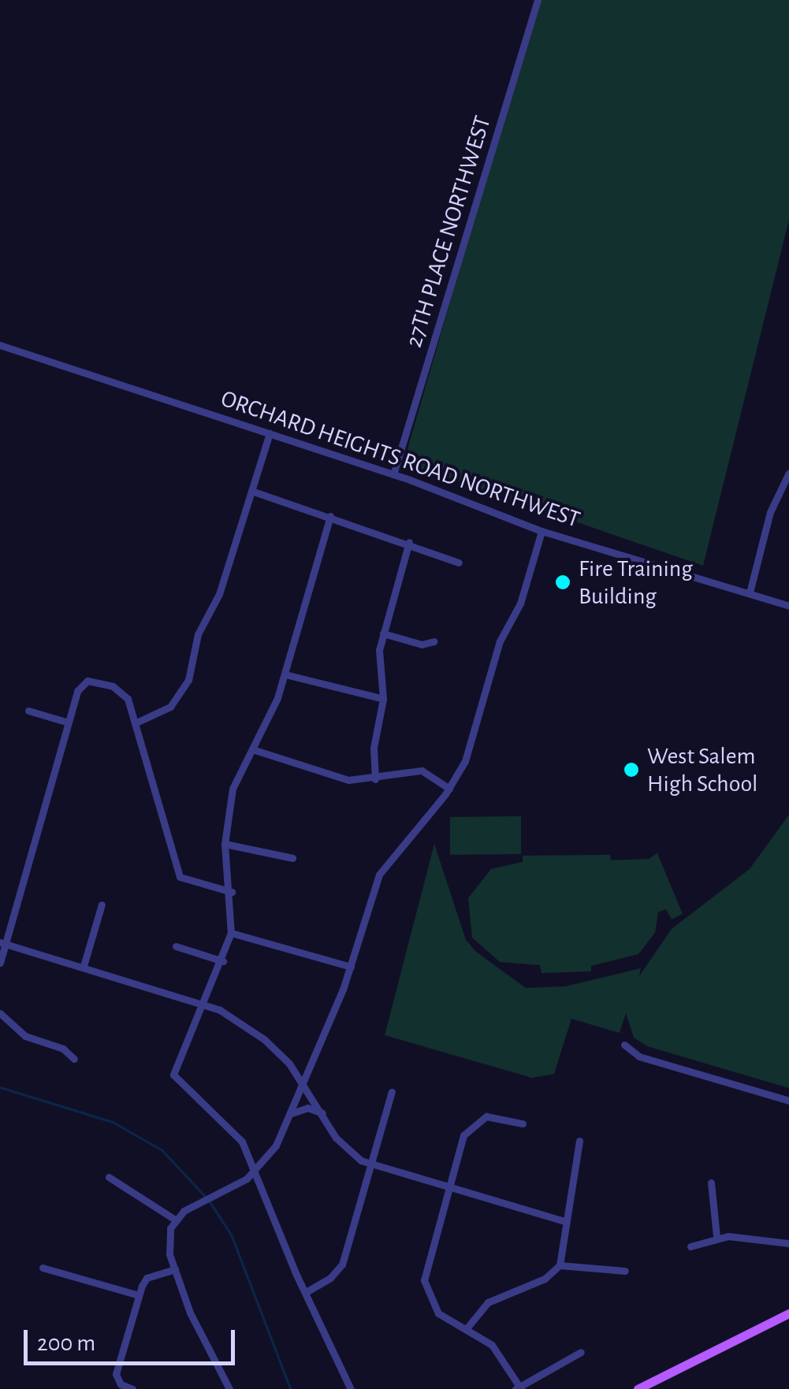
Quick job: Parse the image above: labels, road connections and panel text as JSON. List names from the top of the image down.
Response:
{
  "streets": {
    "street": ["27TH PLACE NORTHWEST", "ORCHARD HEIGHTS ROAD NORTHWEST"]
  },
  "crossings": [
    ["27TH PLACE NORTHWEST", "ORCHARD HEIGHTS ROAD NORTHWEST"]
  ],
  "places": ["Fire Training Building", "West Salem High School"],
  "scale_bar": "200 m"
}
